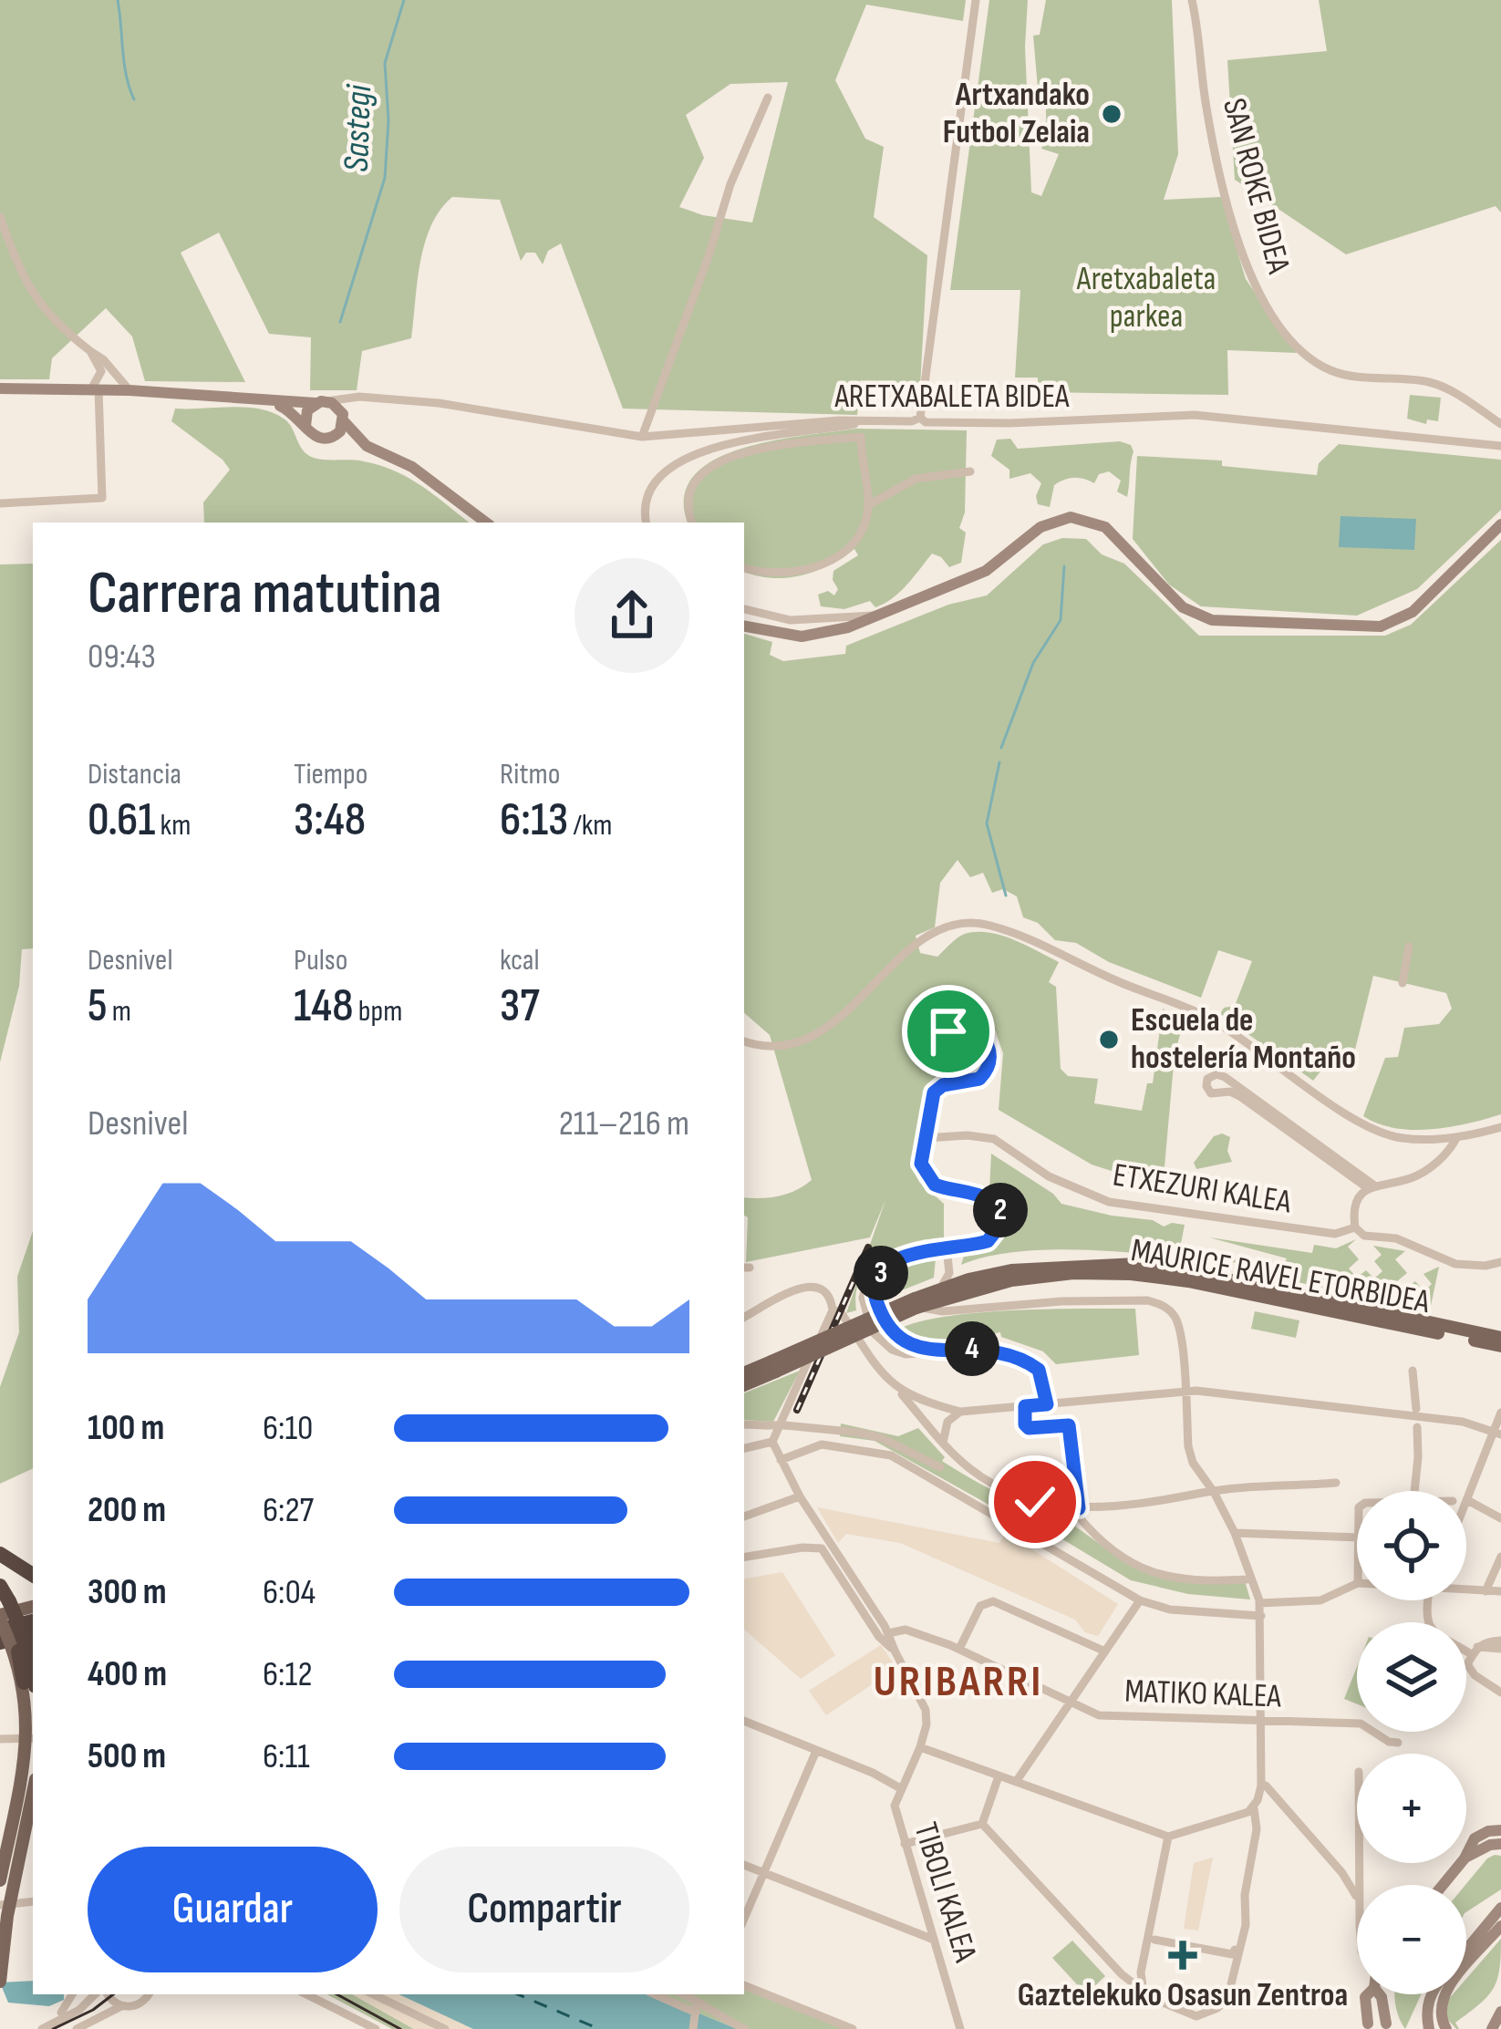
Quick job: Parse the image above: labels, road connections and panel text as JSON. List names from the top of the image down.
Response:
{
  "streets": {
    "main road": ["MAURICE RAVEL ETORBIDEA"],
    "street": [
      "SAN ROKE BIDEA",
      "ARETXABALETA BIDEA",
      "ETXEZURI KALEA",
      "MATIKO KALEA",
      "TIBOLI KALEA"
    ]
  },
  "crossings": [
    ["MATIKO KALEA", "TIBOLI KALEA"]
  ],
  "districts": ["URIBARRI"],
  "water": ["Sastegi"],
  "parks": ["Aretxabaleta parkea"],
  "places": {
    "other": ["Artxandako Futbol Zelaia", "Escuela de hostelería Montaño"],
    "health": ["Gaztelekuko Osasun Zentroa"]
  },
  "page": {
    "heading": ["Carrera matutina", "09:43"],
    "stats": [
      ["Distancia", "0.61 km"],
      ["Tiempo", "3:48"],
      ["Ritmo", "6:13 /km"],
      ["Desnivel", "5 m"],
      ["Pulso", "148 bpm"],
      ["kcal", "37"]
    ],
    "chart": ["Desnivel", "211–216 m"],
    "pins": ["2", "3", "4"],
    "list": [
      {
        "name": "100 m",
        "note": "6:10"
      },
      {
        "name": "200 m",
        "note": "6:27"
      },
      {
        "name": "300 m",
        "note": "6:04"
      },
      {
        "name": "400 m",
        "note": "6:12"
      },
      {
        "name": "500 m",
        "note": "6:11"
      }
    ],
    "map_buttons": ["+", "−"],
    "buttons": ["Guardar", "Compartir"]
  }
}
